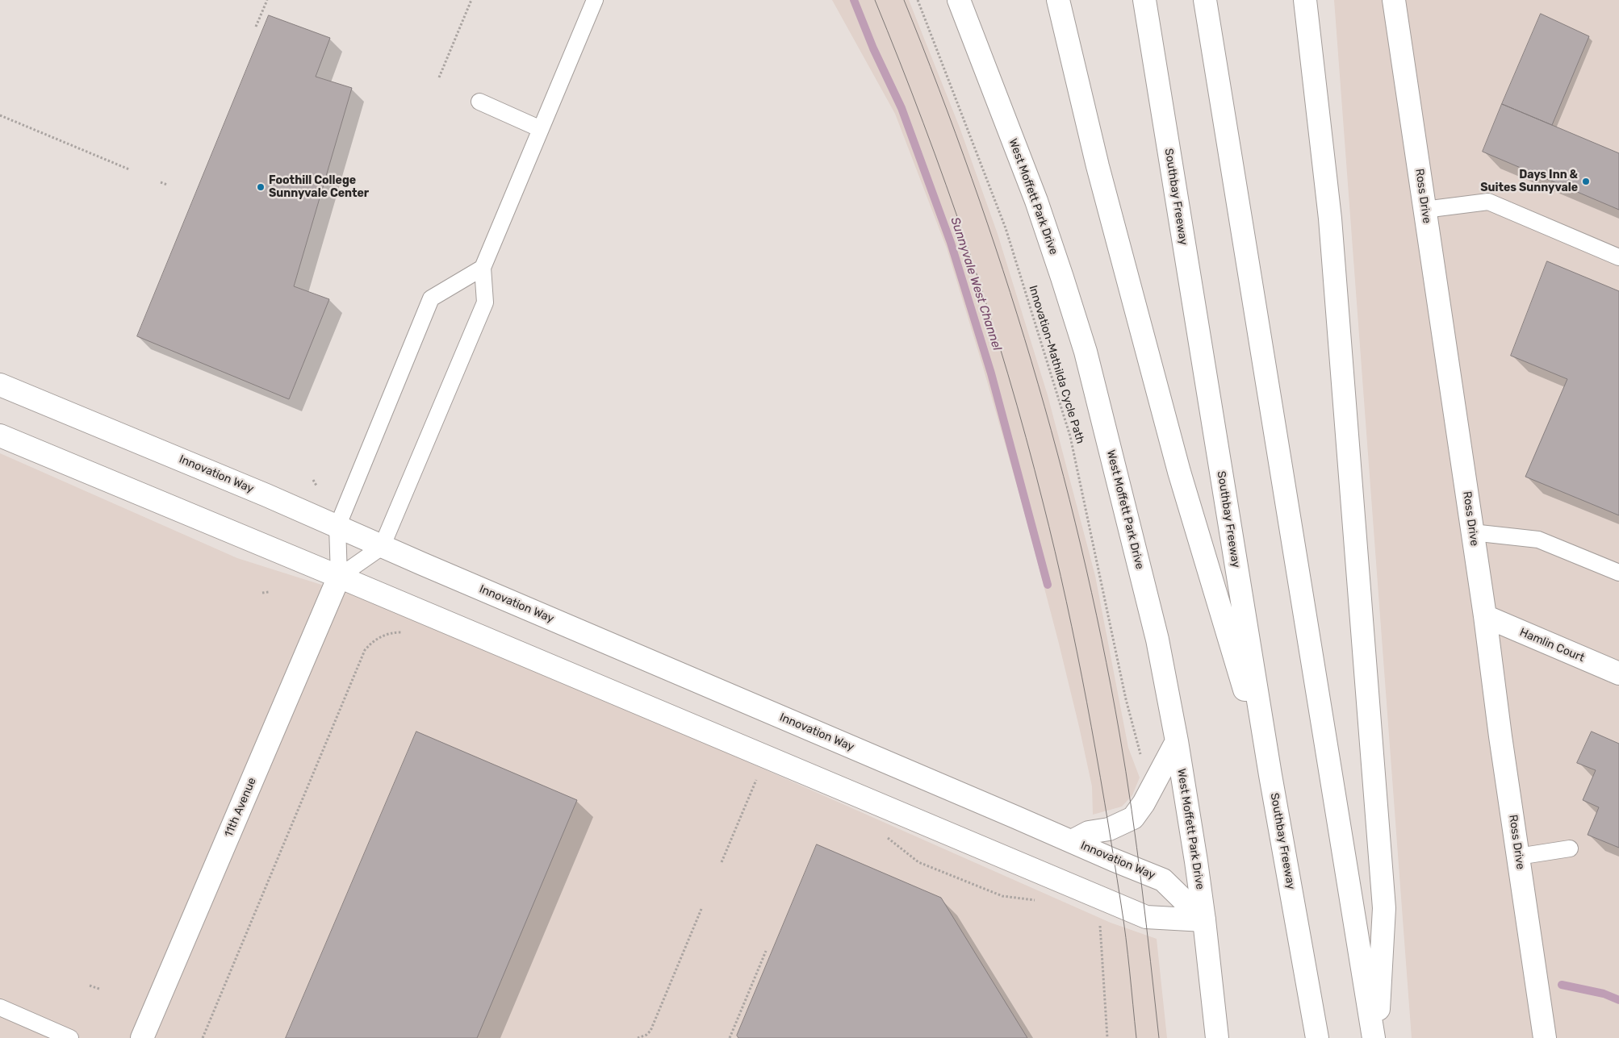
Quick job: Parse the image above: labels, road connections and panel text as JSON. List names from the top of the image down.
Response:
{
  "streets": {
    "main road": [
      "Ross Drive",
      "West Moffett Park Drive",
      "Southbay Freeway",
      "Innovation Way",
      "Hamlin Court",
      "11th Avenue"
    ],
    "path": ["Innovation-Mathilda Cycle Path"]
  },
  "crossings": [
    ["Ross Drive", "Hamlin Court"],
    ["West Moffett Park Drive", "Innovation Way"]
  ],
  "water": ["Sunnyvale West Channel"],
  "places": ["Days Inn & Suites Sunnyvale", "Foothill College Sunnyvale Center"]
}
